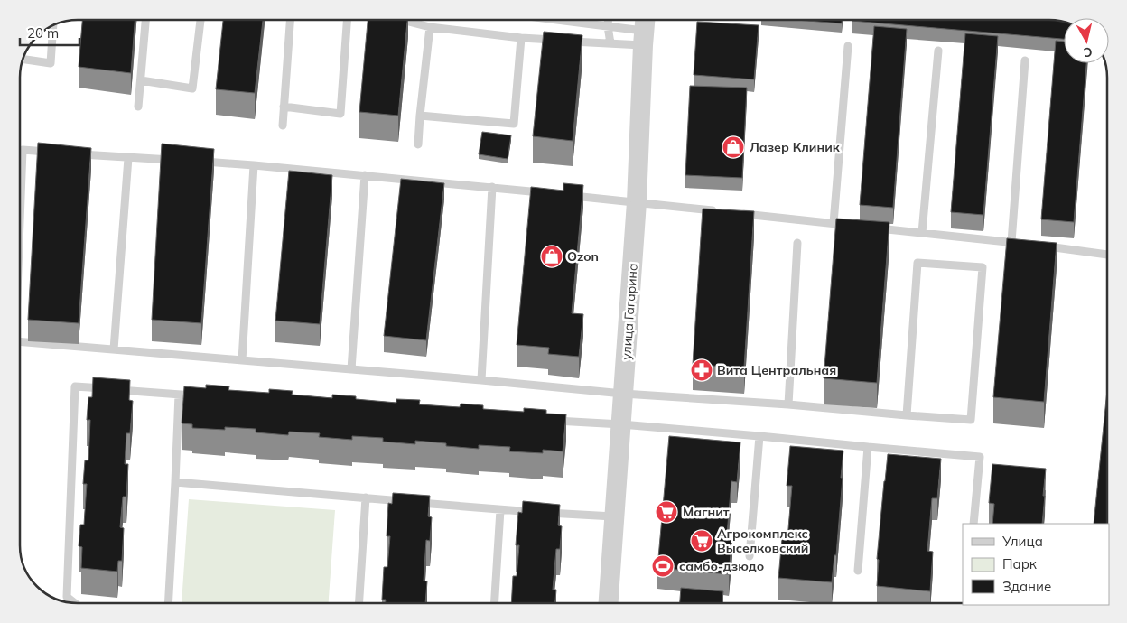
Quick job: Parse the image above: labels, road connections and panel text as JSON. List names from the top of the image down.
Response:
{
  "streets": {
    "street": ["улица Гагарина"]
  },
  "places": {
    "shop": ["Лазер Клиник", "Ozon"],
    "pharmacy": ["Вита Центральная"],
    "supermarket": ["Магнит", "Агрокомплекс Выселковский"],
    "sports": ["самбо-дзюдо"]
  },
  "legend": ["Улица", "Парк", "Здание"],
  "scale_bar": "20 m",
  "north": "bottom"
}
